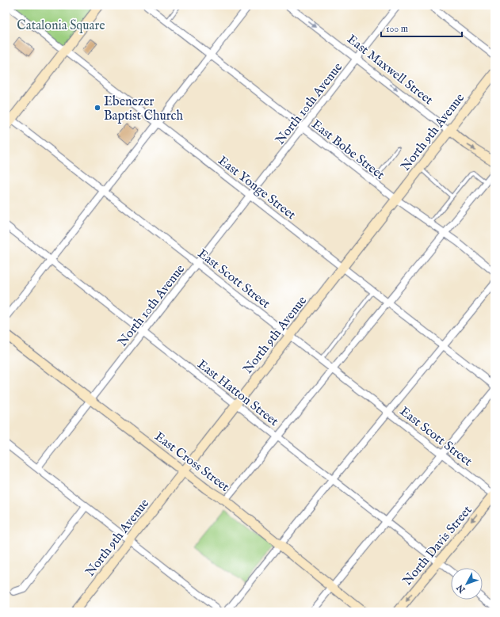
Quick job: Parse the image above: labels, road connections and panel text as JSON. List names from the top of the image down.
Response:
{
  "streets": {
    "main road": [
      "East Maxwell Street",
      "North 9th Avenue",
      "East Cross Street",
      "North Davis Street"
    ],
    "street": [
      "North 10th Avenue",
      "East Bobe Street",
      "East Yonge Street",
      "East Scott Street",
      "East Hatton Street"
    ]
  },
  "crossings": [
    ["East Maxwell Street", "North 10th Avenue"],
    ["East Maxwell Street", "North 9th Avenue"],
    ["North 10th Avenue", "East Bobe Street"],
    ["North 10th Avenue", "East Yonge Street"],
    ["North 10th Avenue", "East Scott Street"],
    ["North 10th Avenue", "East Hatton Street"],
    ["North 10th Avenue", "East Cross Street"],
    ["North 9th Avenue", "East Bobe Street"],
    ["North 9th Avenue", "East Yonge Street"],
    ["North 9th Avenue", "East Scott Street"],
    ["North 9th Avenue", "East Hatton Street"],
    ["North 9th Avenue", "East Cross Street"],
    ["East Scott Street", "North Davis Street"],
    ["East Hatton Street", "North Davis Street"]
  ],
  "one_way": ["East Maxwell Street", "North Davis Street"],
  "parks": ["Catalonia Square"],
  "places": ["Ebenezer Baptist Church"],
  "scale_bar": "100 m",
  "north": "bottom left"
}
